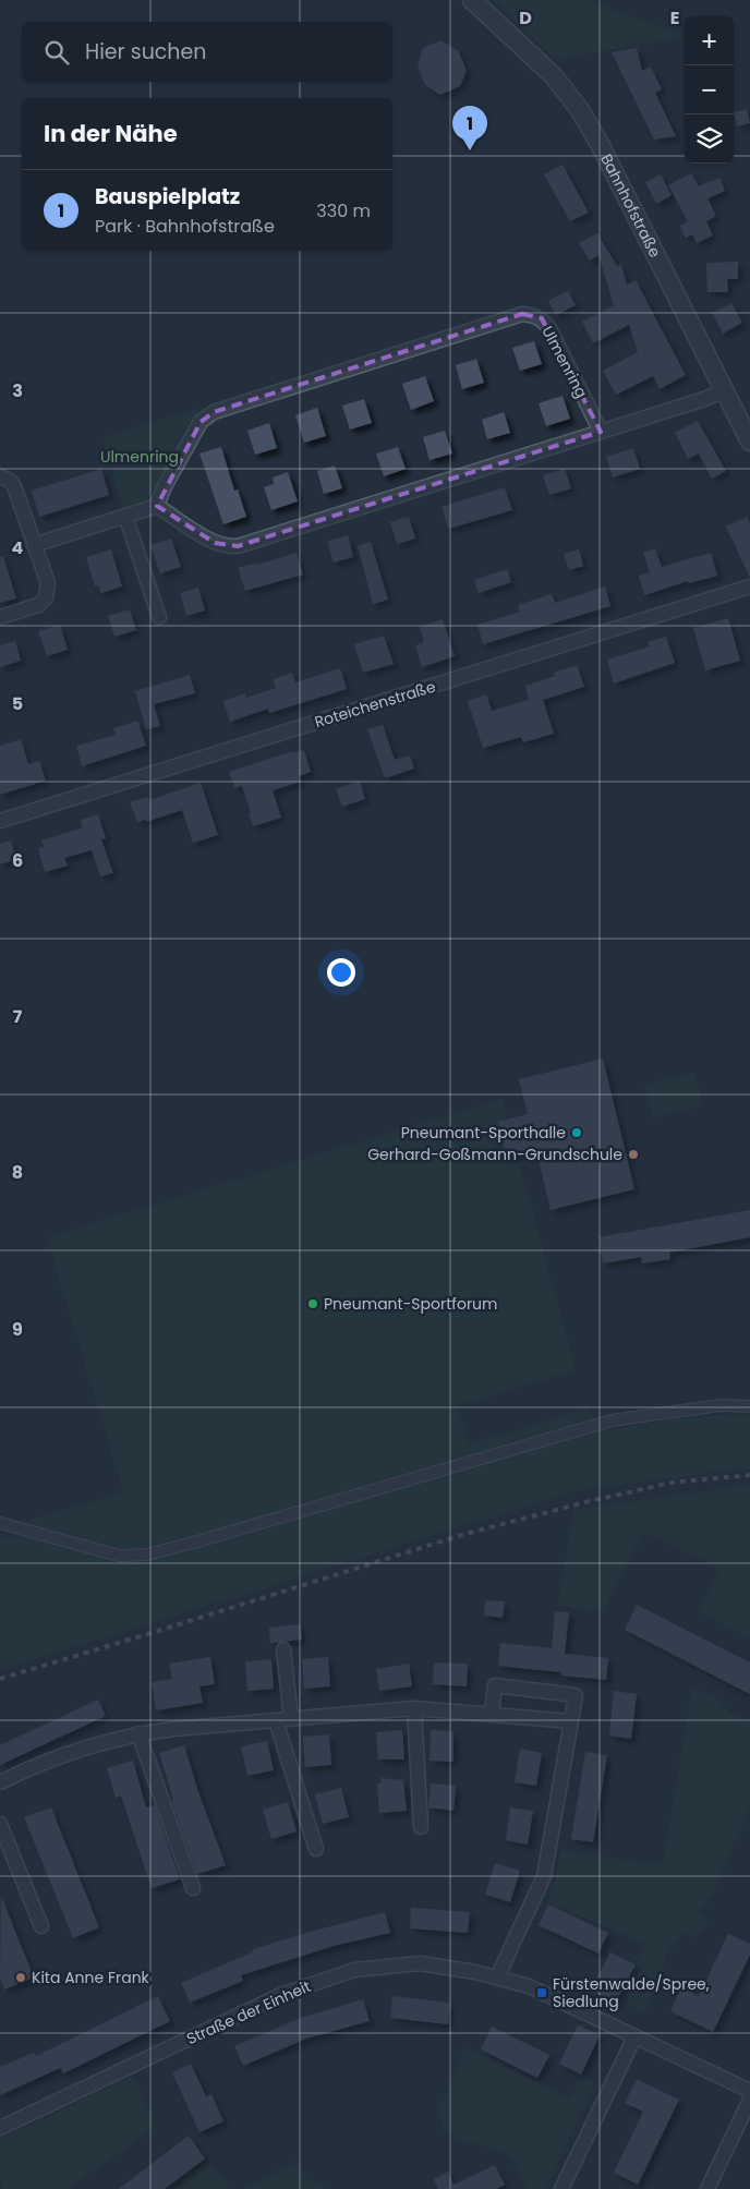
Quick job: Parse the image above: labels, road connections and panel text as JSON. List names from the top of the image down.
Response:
{
  "streets": {
    "street": [
      "Bahnhofstraße",
      "Ulmenring",
      "Roteichenstraße",
      "Straße der Einheit"
    ]
  },
  "parks": ["Ulmenring"],
  "places": {
    "other": [
      "Pneumant-Sporthalle",
      "Gerhard-Goßmann-Grundschule",
      "Pneumant-Sportforum",
      "Kita Anne Frank"
    ],
    "transit": ["Fürstenwalde/Spree, Siedlung"]
  },
  "page": {
    "map_buttons": ["+", "−"],
    "search": "Hier suchen",
    "heading": "In der Nähe",
    "pins": "1",
    "list": [
      {
        "mark": "1",
        "name": "Bauspielplatz",
        "note": "Park · Bahnhofstraße",
        "value": "330 m"
      }
    ]
  },
  "grid": {
    "columns": ["D", "E"],
    "rows": [
      "3",
      "4",
      "5",
      "6",
      "7",
      "8",
      "9"
    ]
  }
}
